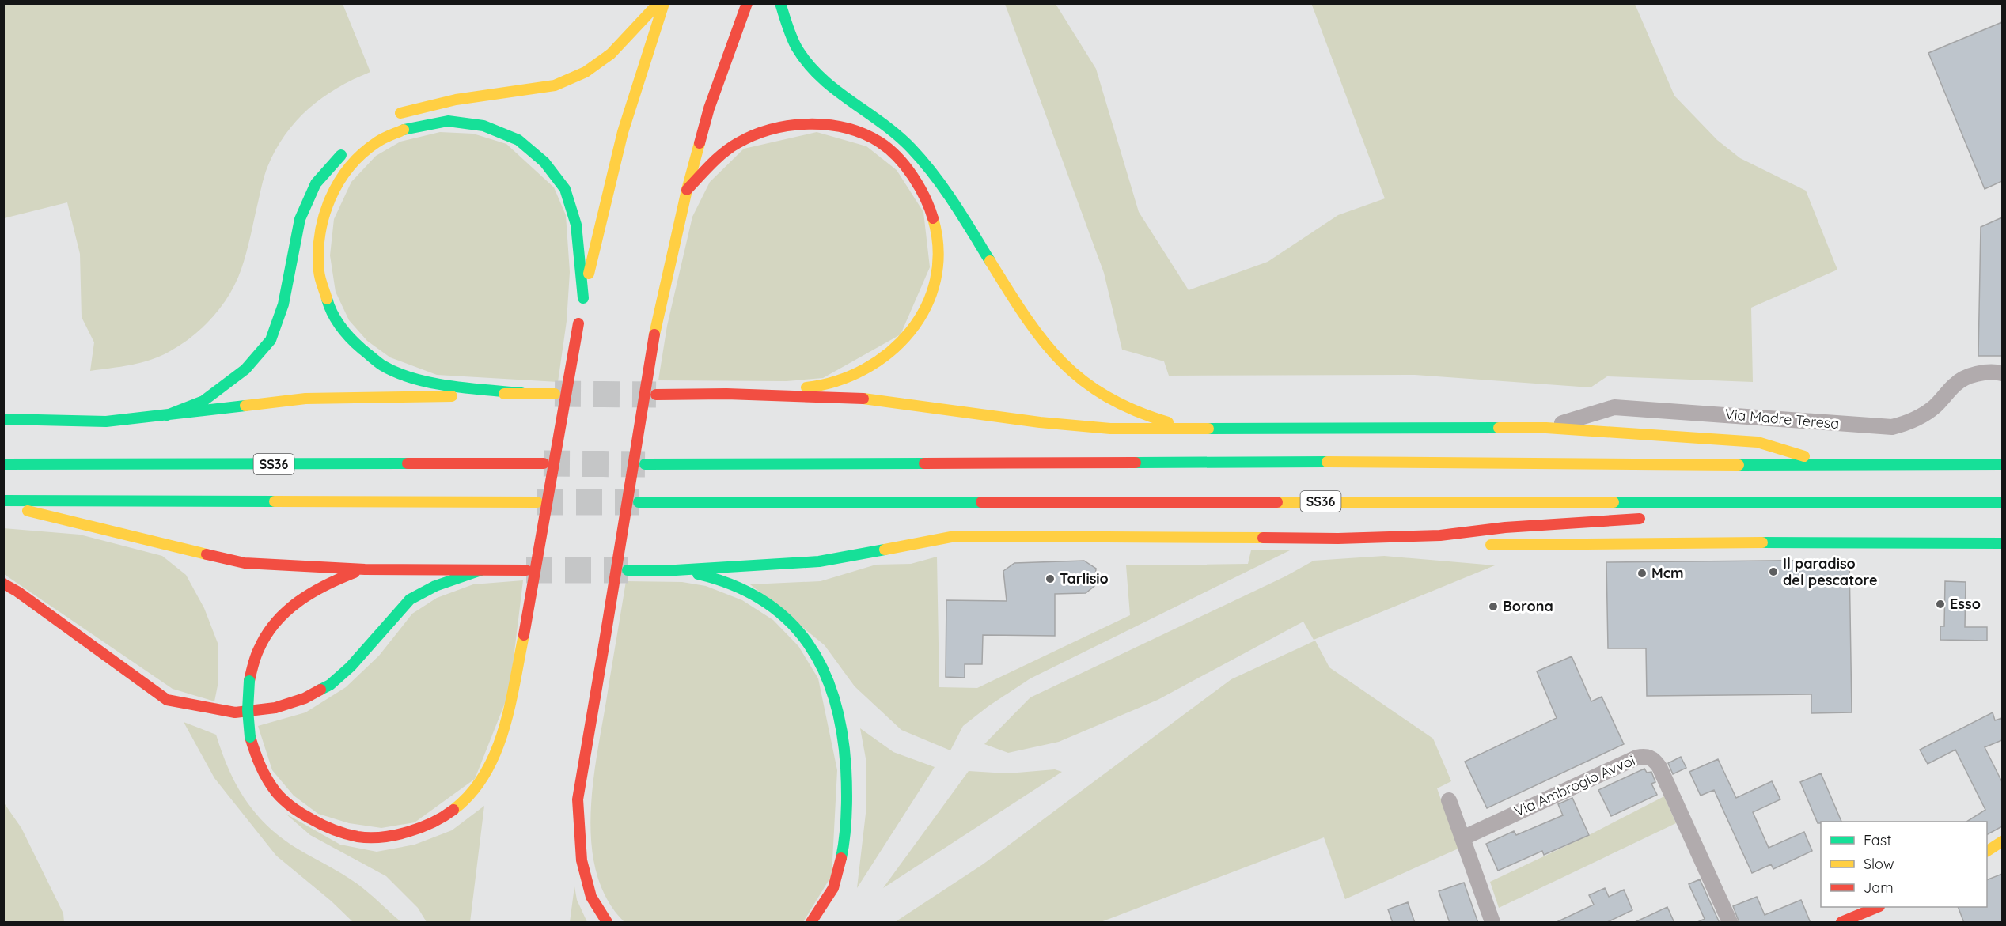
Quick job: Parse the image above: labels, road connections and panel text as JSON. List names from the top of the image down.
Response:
{
  "streets": {
    "main road": ["SS36"],
    "street": ["Via Madre Teresa", "Via Ambrogio Avvoi"]
  },
  "places": [
    "Il paradiso del pescatore",
    "Mcm",
    "Tarlisio",
    "Esso",
    "Borona"
  ],
  "legend": ["Fast", "Slow", "Jam"]
}
